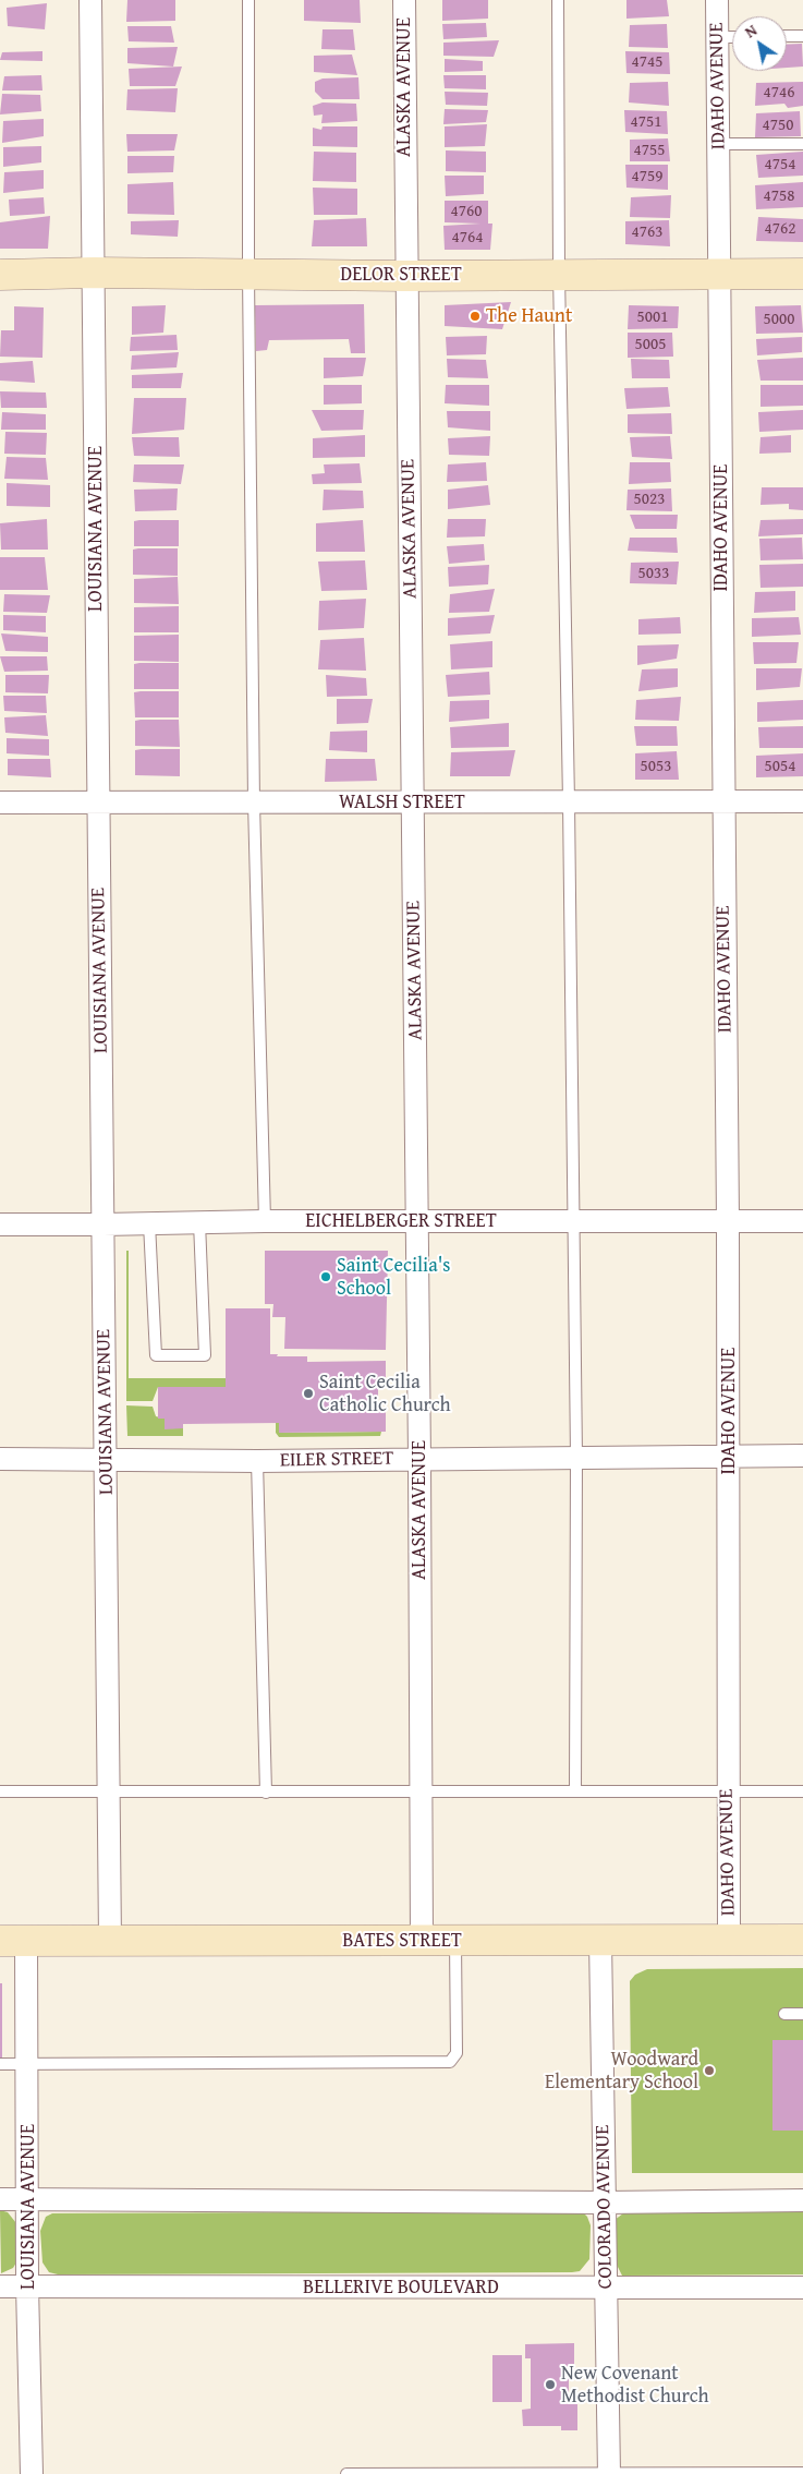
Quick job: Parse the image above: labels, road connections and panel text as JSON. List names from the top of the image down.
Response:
{
  "streets": {
    "street": [
      "IDAHO AVENUE",
      "ALASKA AVENUE",
      "DELOR STREET",
      "LOUISIANA AVENUE",
      "WALSH STREET",
      "EICHELBERGER STREET",
      "EILER STREET",
      "BATES STREET",
      "COLORADO AVENUE",
      "BELLERIVE BOULEVARD"
    ]
  },
  "crossings": [
    ["IDAHO AVENUE", "DELOR STREET"],
    ["IDAHO AVENUE", "WALSH STREET"],
    ["IDAHO AVENUE", "EICHELBERGER STREET"],
    ["IDAHO AVENUE", "EILER STREET"],
    ["IDAHO AVENUE", "BATES STREET"],
    ["ALASKA AVENUE", "DELOR STREET"],
    ["ALASKA AVENUE", "WALSH STREET"],
    ["ALASKA AVENUE", "EICHELBERGER STREET"],
    ["ALASKA AVENUE", "EILER STREET"],
    ["ALASKA AVENUE", "BATES STREET"],
    ["DELOR STREET", "LOUISIANA AVENUE"],
    ["LOUISIANA AVENUE", "WALSH STREET"],
    ["LOUISIANA AVENUE", "EICHELBERGER STREET"],
    ["LOUISIANA AVENUE", "EILER STREET"],
    ["LOUISIANA AVENUE", "BATES STREET"],
    ["LOUISIANA AVENUE", "BELLERIVE BOULEVARD"],
    ["BATES STREET", "COLORADO AVENUE"],
    ["COLORADO AVENUE", "BELLERIVE BOULEVARD"]
  ],
  "places": [
    "The Haunt",
    "Saint Cecilia's School",
    "Saint Cecilia Catholic Church",
    "Woodward Elementary School",
    "New Covenant Methodist Church"
  ],
  "house_numbers": [
    "4745",
    "4746",
    "4751",
    "4750",
    "4755",
    "4754",
    "4759",
    "4758",
    "4760",
    "4762",
    "4763",
    "4764",
    "5001",
    "5000",
    "5005",
    "5023",
    "5033",
    "5053",
    "5054"
  ],
  "north": "top left"
}
